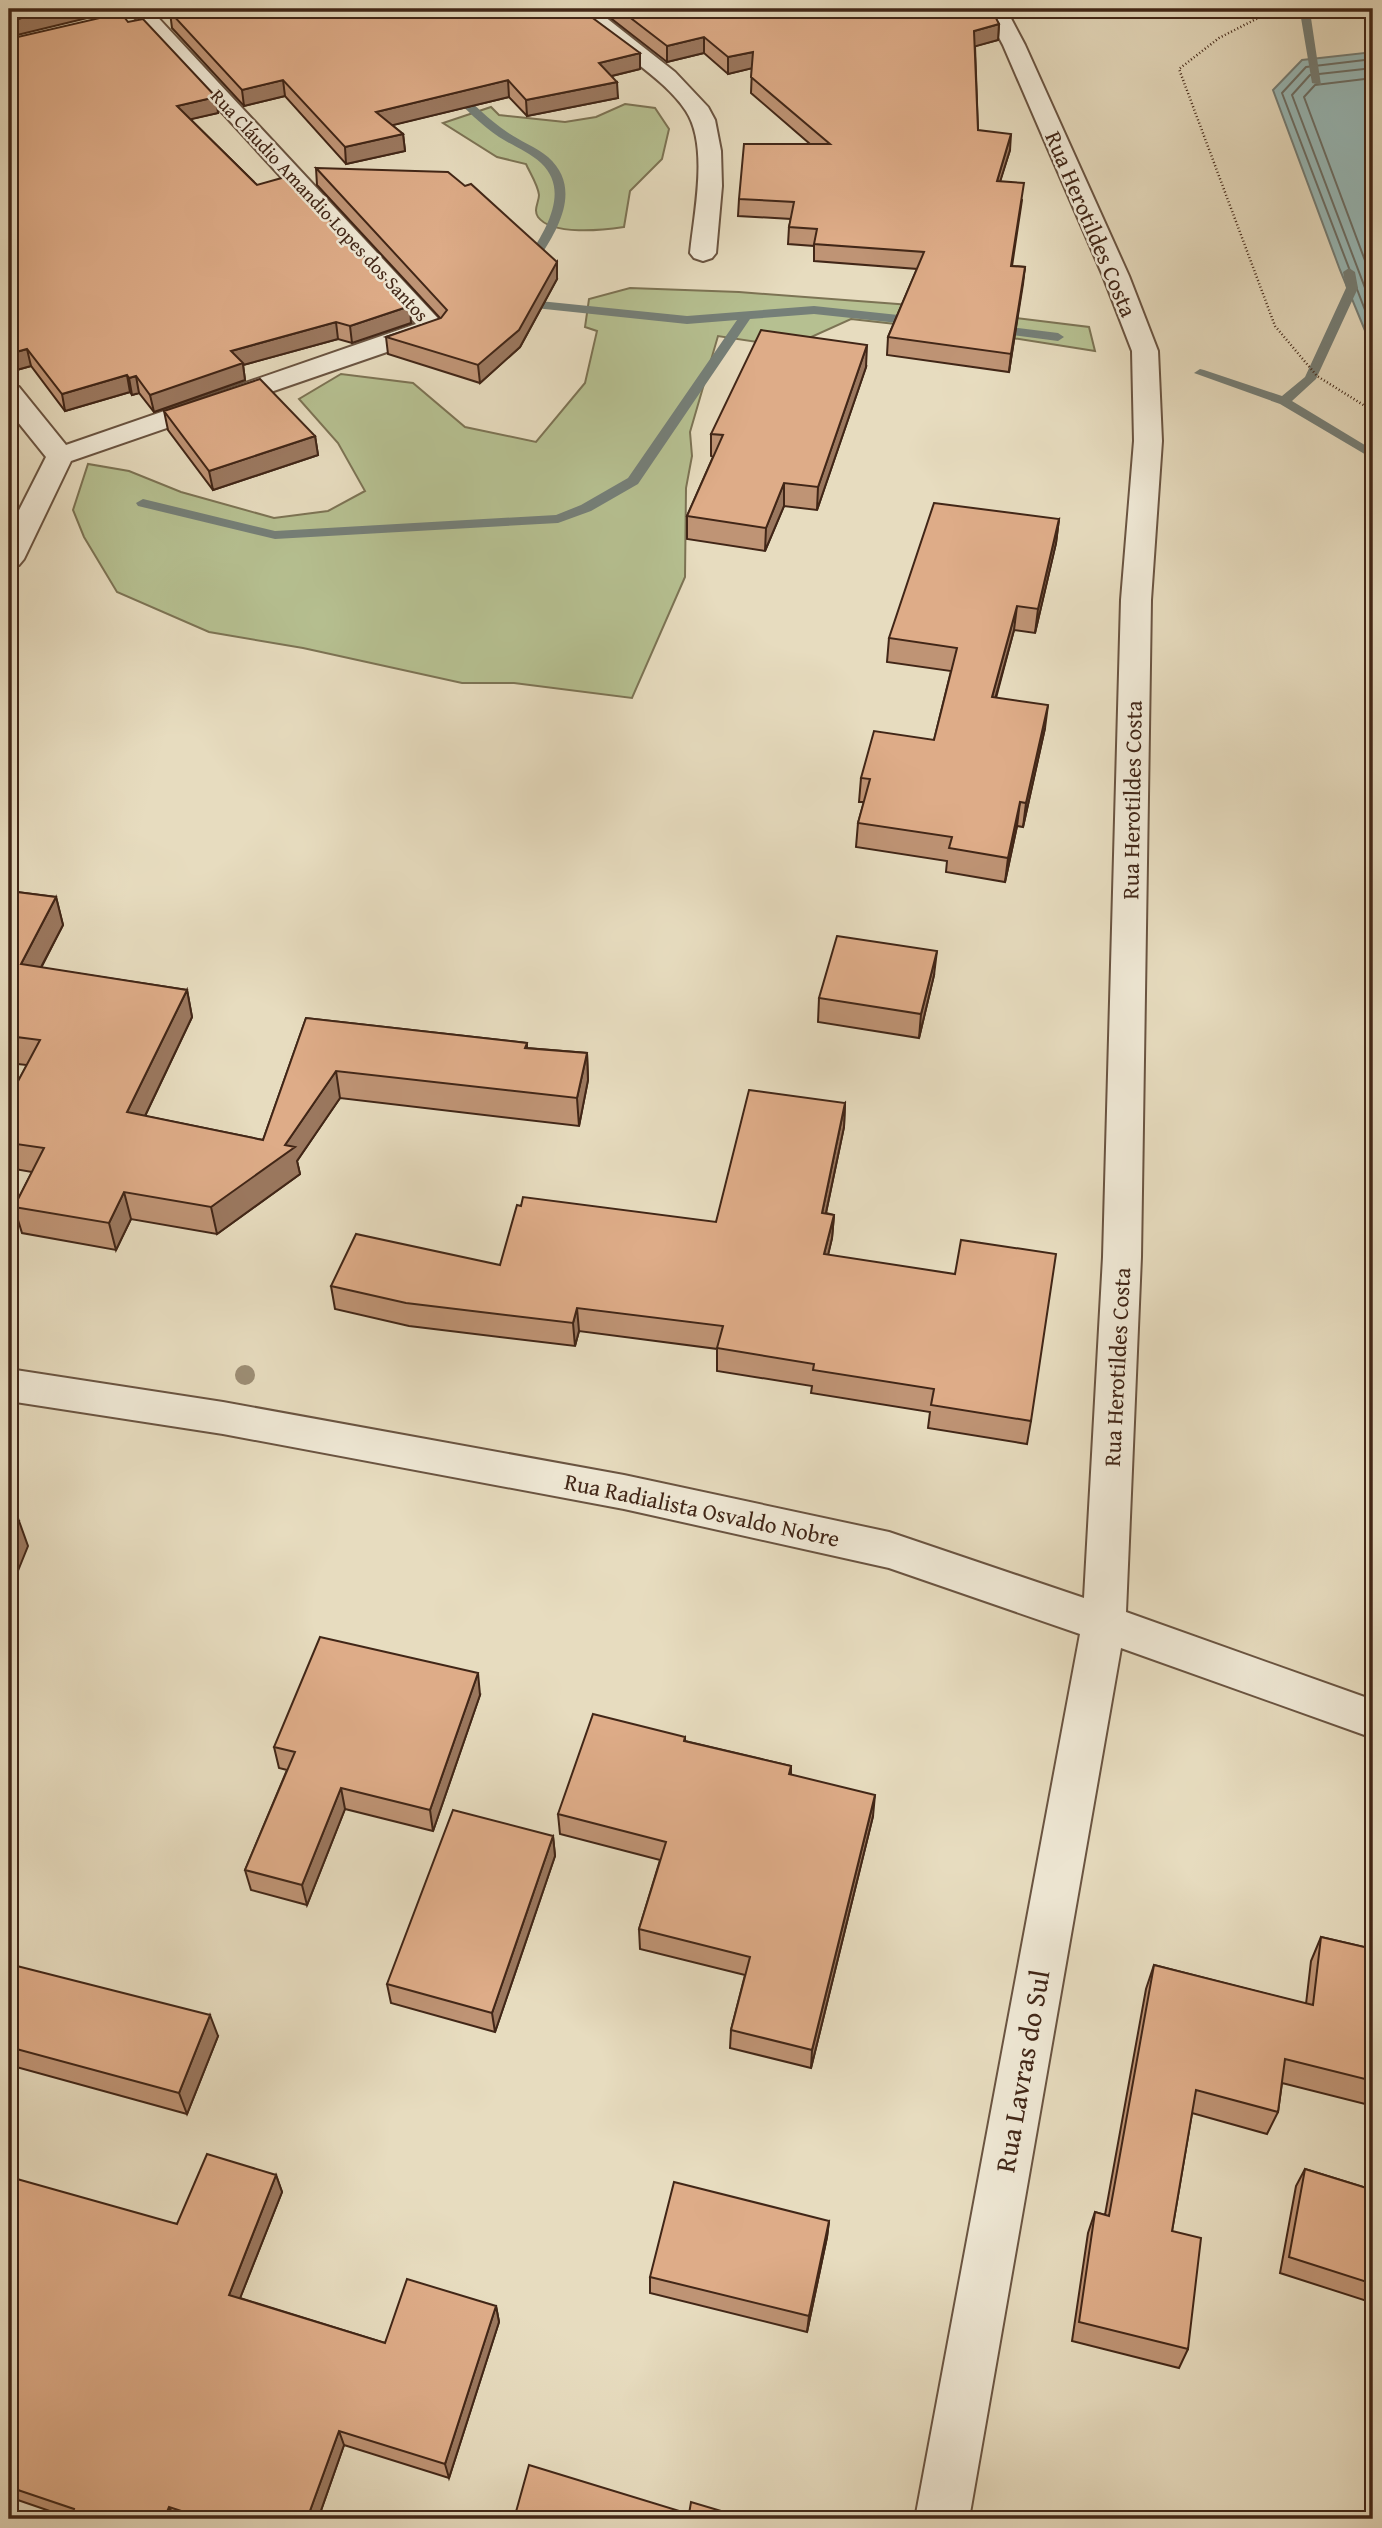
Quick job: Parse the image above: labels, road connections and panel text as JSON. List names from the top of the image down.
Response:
{
  "streets": {
    "street": [
      "Rua Cláudio Amandio Lopes dos Santos",
      "Rua Herotildes Costa",
      "Rua Radialista Osvaldo Nobre",
      "Rua Lavras do Sul"
    ]
  },
  "crossings": [
    ["Rua Herotildes Costa", "Rua Radialista Osvaldo Nobre"],
    ["Rua Herotildes Costa", "Rua Lavras do Sul"],
    ["Rua Radialista Osvaldo Nobre", "Rua Lavras do Sul"]
  ]
}
